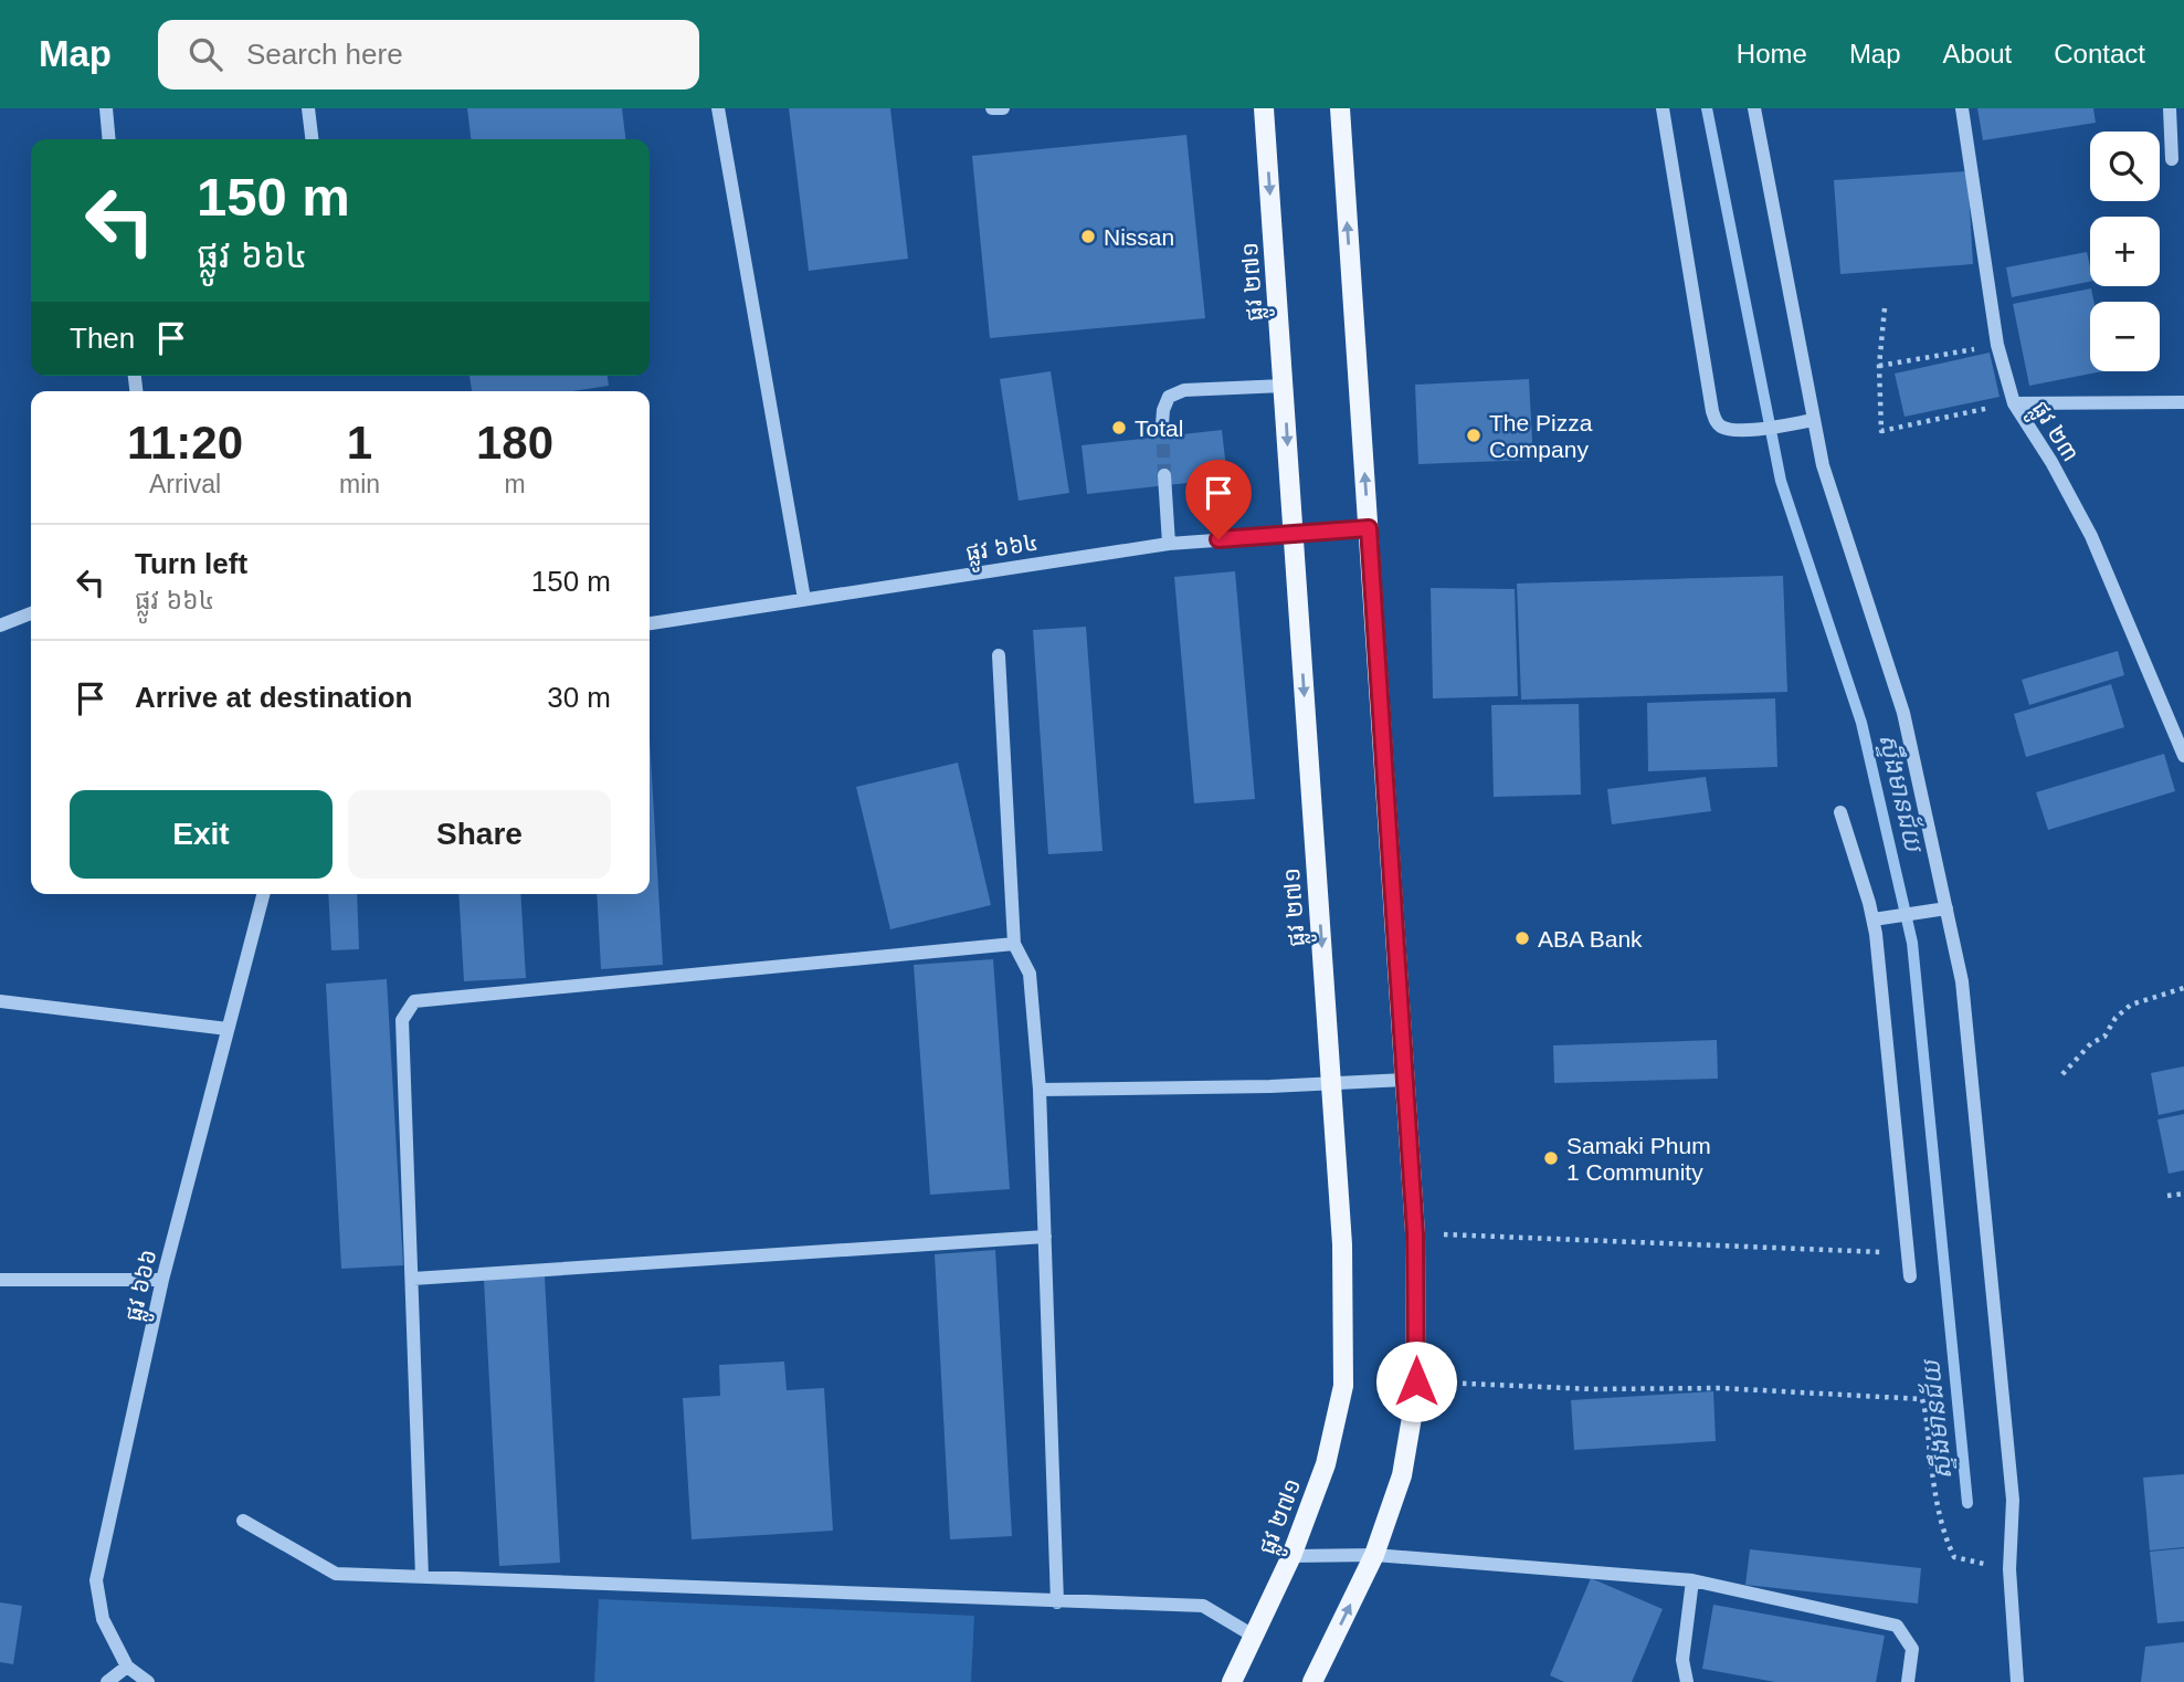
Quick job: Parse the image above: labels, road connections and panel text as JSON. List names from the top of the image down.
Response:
{
  "streets": {
    "main road": ["ផ្លូវ ២៧១"],
    "street": ["ផ្លូវ ២៣", "ផ្លូវ ៦៦៤", "ផ្លូវ ៦៦៦"]
  },
  "crossings": [
    ["ផ្លូវ ២៧១", "ផ្លូវ ៦៦៤"]
  ],
  "water": ["ស្ទឹងមានជ័យ"],
  "places": [
    "Nissan",
    "Total",
    "The Pizza Company",
    "ABA Bank",
    "Samaki Phum 1 Community"
  ],
  "page": {
    "header": "Map",
    "search": "Search here",
    "nav": [
      "Home",
      "Map",
      "About",
      "Contact"
    ],
    "map_buttons": ["+", "−"],
    "turn": ["150 m", "ផ្លូវ ៦៦៤"],
    "then": "Then",
    "eta": [
      "11:20",
      "Arrival",
      "1",
      "min",
      "180",
      "m"
    ],
    "list": [
      {
        "name": "Turn left",
        "note": "ផ្លូវ ៦៦៤",
        "value": "150 m"
      },
      {
        "name": "Arrive at destination",
        "value": "30 m"
      }
    ],
    "buttons": ["Exit", "Share"]
  }
}
